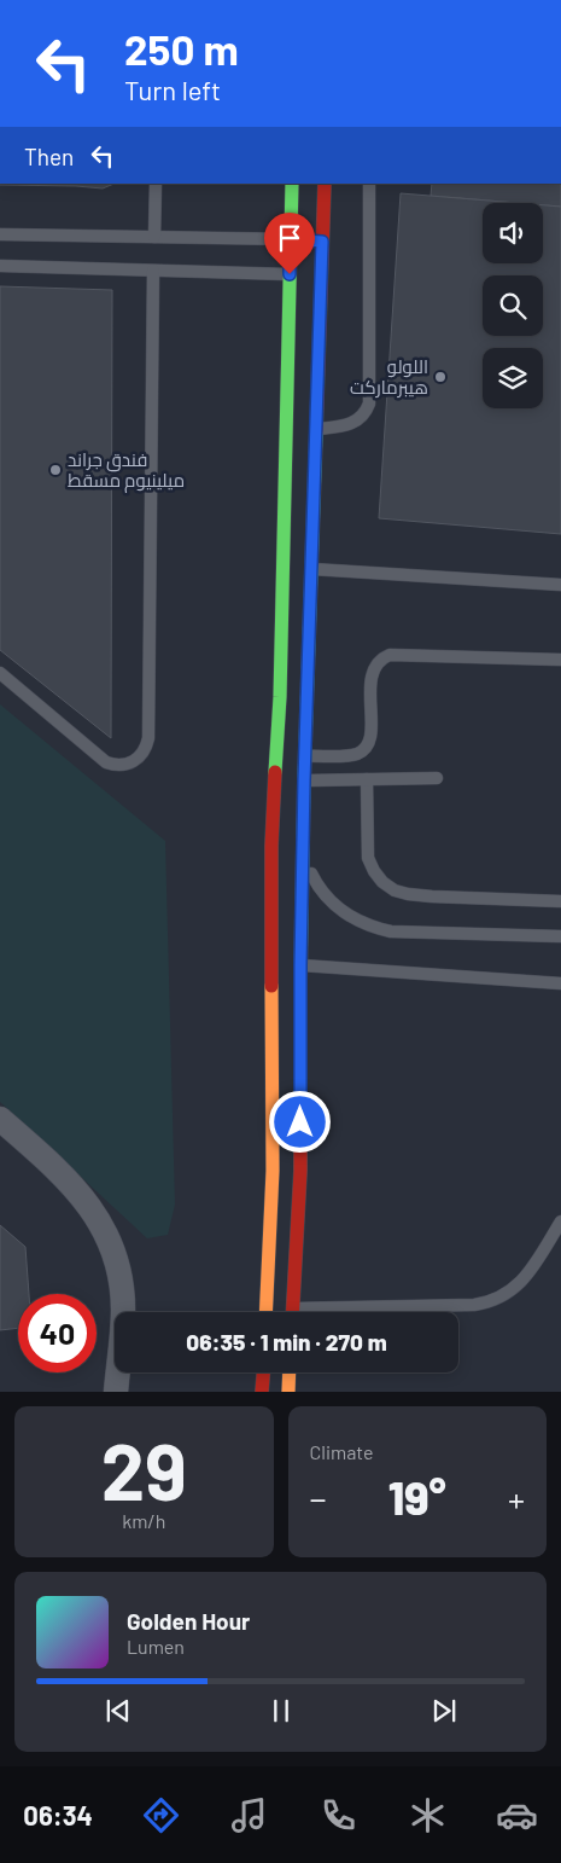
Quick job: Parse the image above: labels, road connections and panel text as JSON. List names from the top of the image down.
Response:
{
  "places": ["اللولو هيبرماركت", "فندق جراند ميلينيوم مسقط"],
  "page": {
    "turn": ["250 m", "Turn left"],
    "then": "Then",
    "limit": "40",
    "trip": "06:35 · 1 min · 270 m",
    "tile": [
      ["29", "km/h"],
      "Climate"
    ],
    "heat": ["−", "19°", "+"],
    "song": ["Golden Hour", "Lumen"],
    "tabs": "06:34"
  }
}
